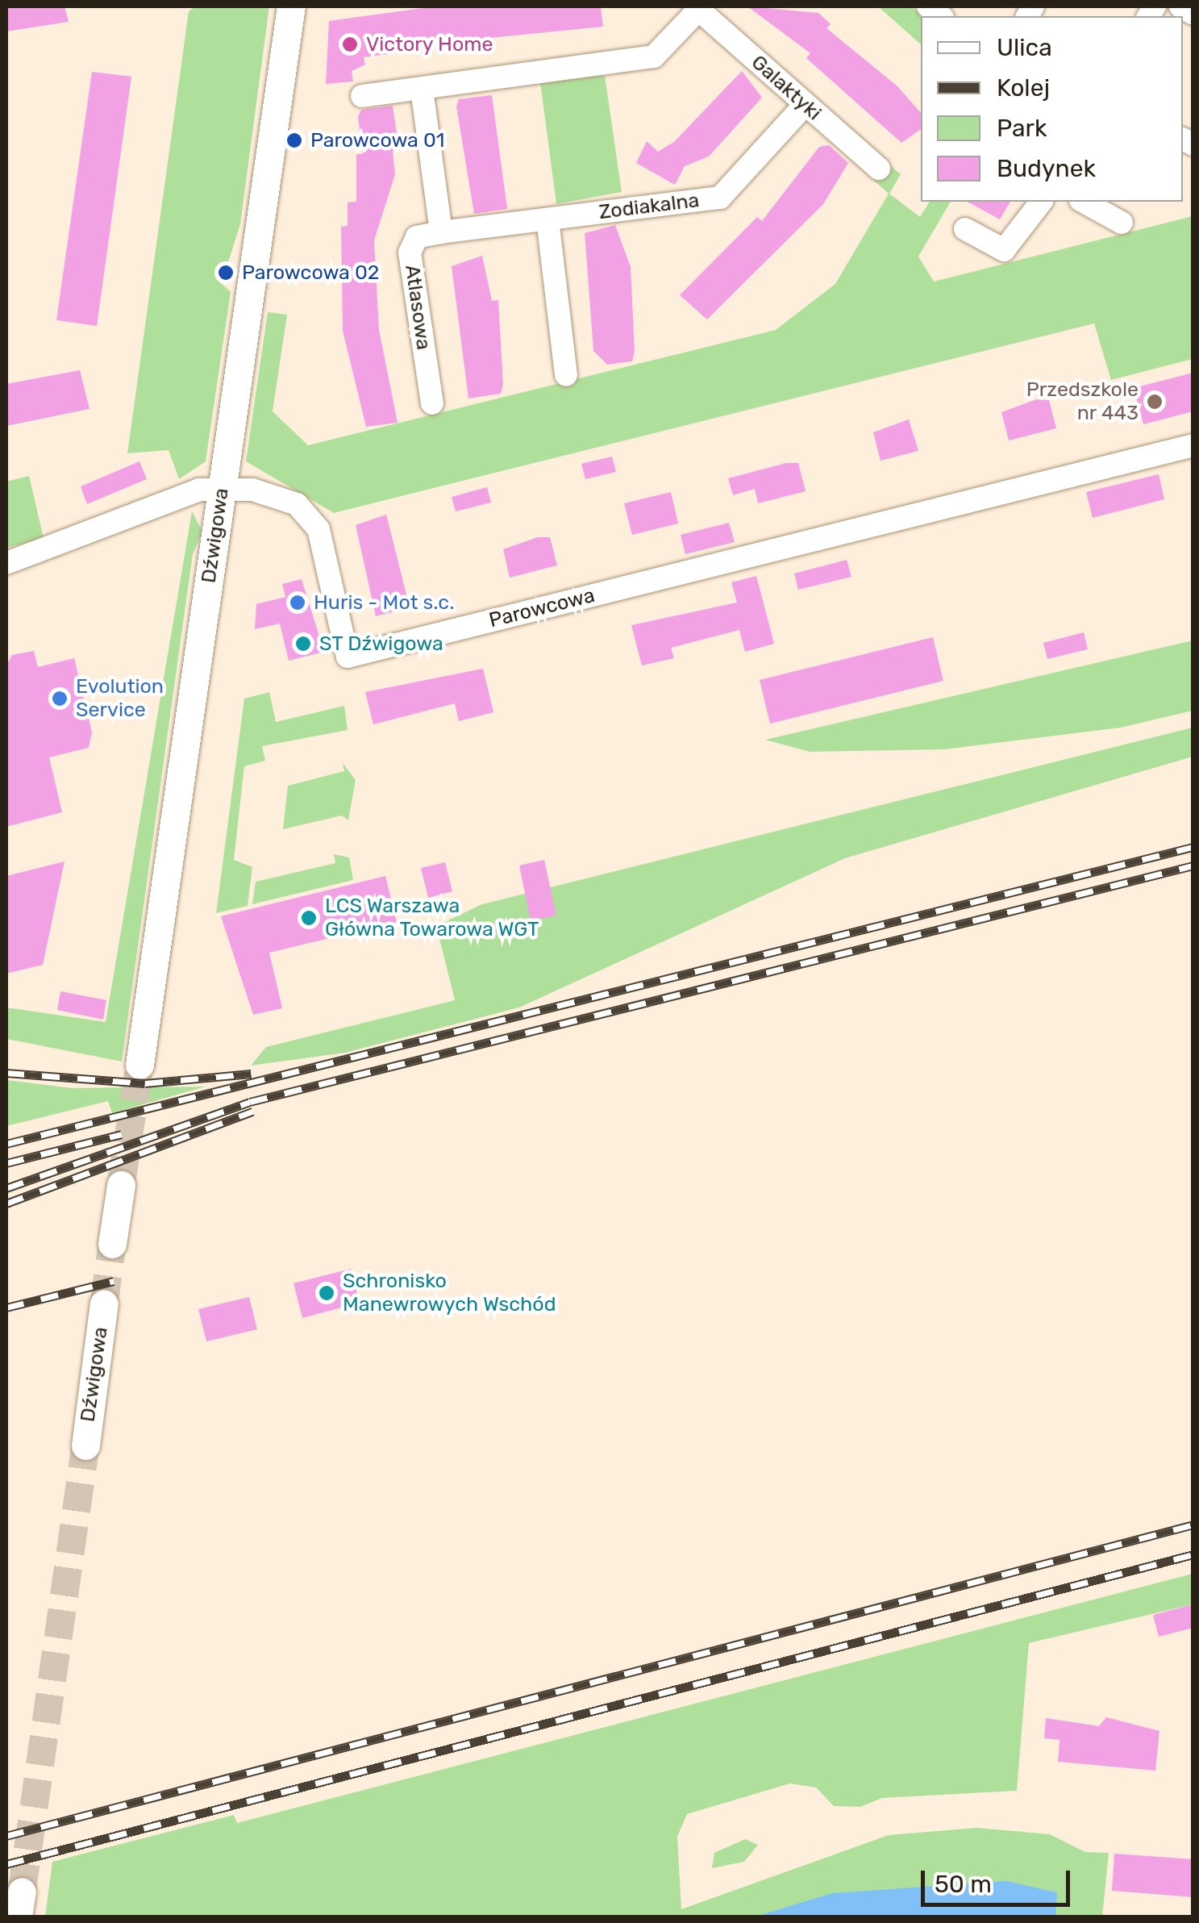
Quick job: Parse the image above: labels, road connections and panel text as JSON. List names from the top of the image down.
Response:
{
  "streets": {
    "main road": ["Dźwigowa"],
    "street": [
      "Galaktyki",
      "Zodiakalna",
      "Atlasowa",
      "Parowcowa"
    ]
  },
  "crossings": [
    ["Galaktyki", "Zodiakalna"],
    ["Zodiakalna", "Atlasowa"],
    ["Dźwigowa", "Parowcowa"]
  ],
  "places": [
    "Victory Home",
    "Parowcowa 01",
    "Parowcowa 02",
    "Przedszkole nr 443",
    "Huris - Mot s.c.",
    "ST Dźwigowa",
    "Evolution Service",
    "LCS Warszawa Główna Towarowa WGT",
    "Schronisko Manewrowych Wschód"
  ],
  "legend": [
    "Ulica",
    "Kolej",
    "Park",
    "Budynek"
  ],
  "scale_bar": "50 m"
}
